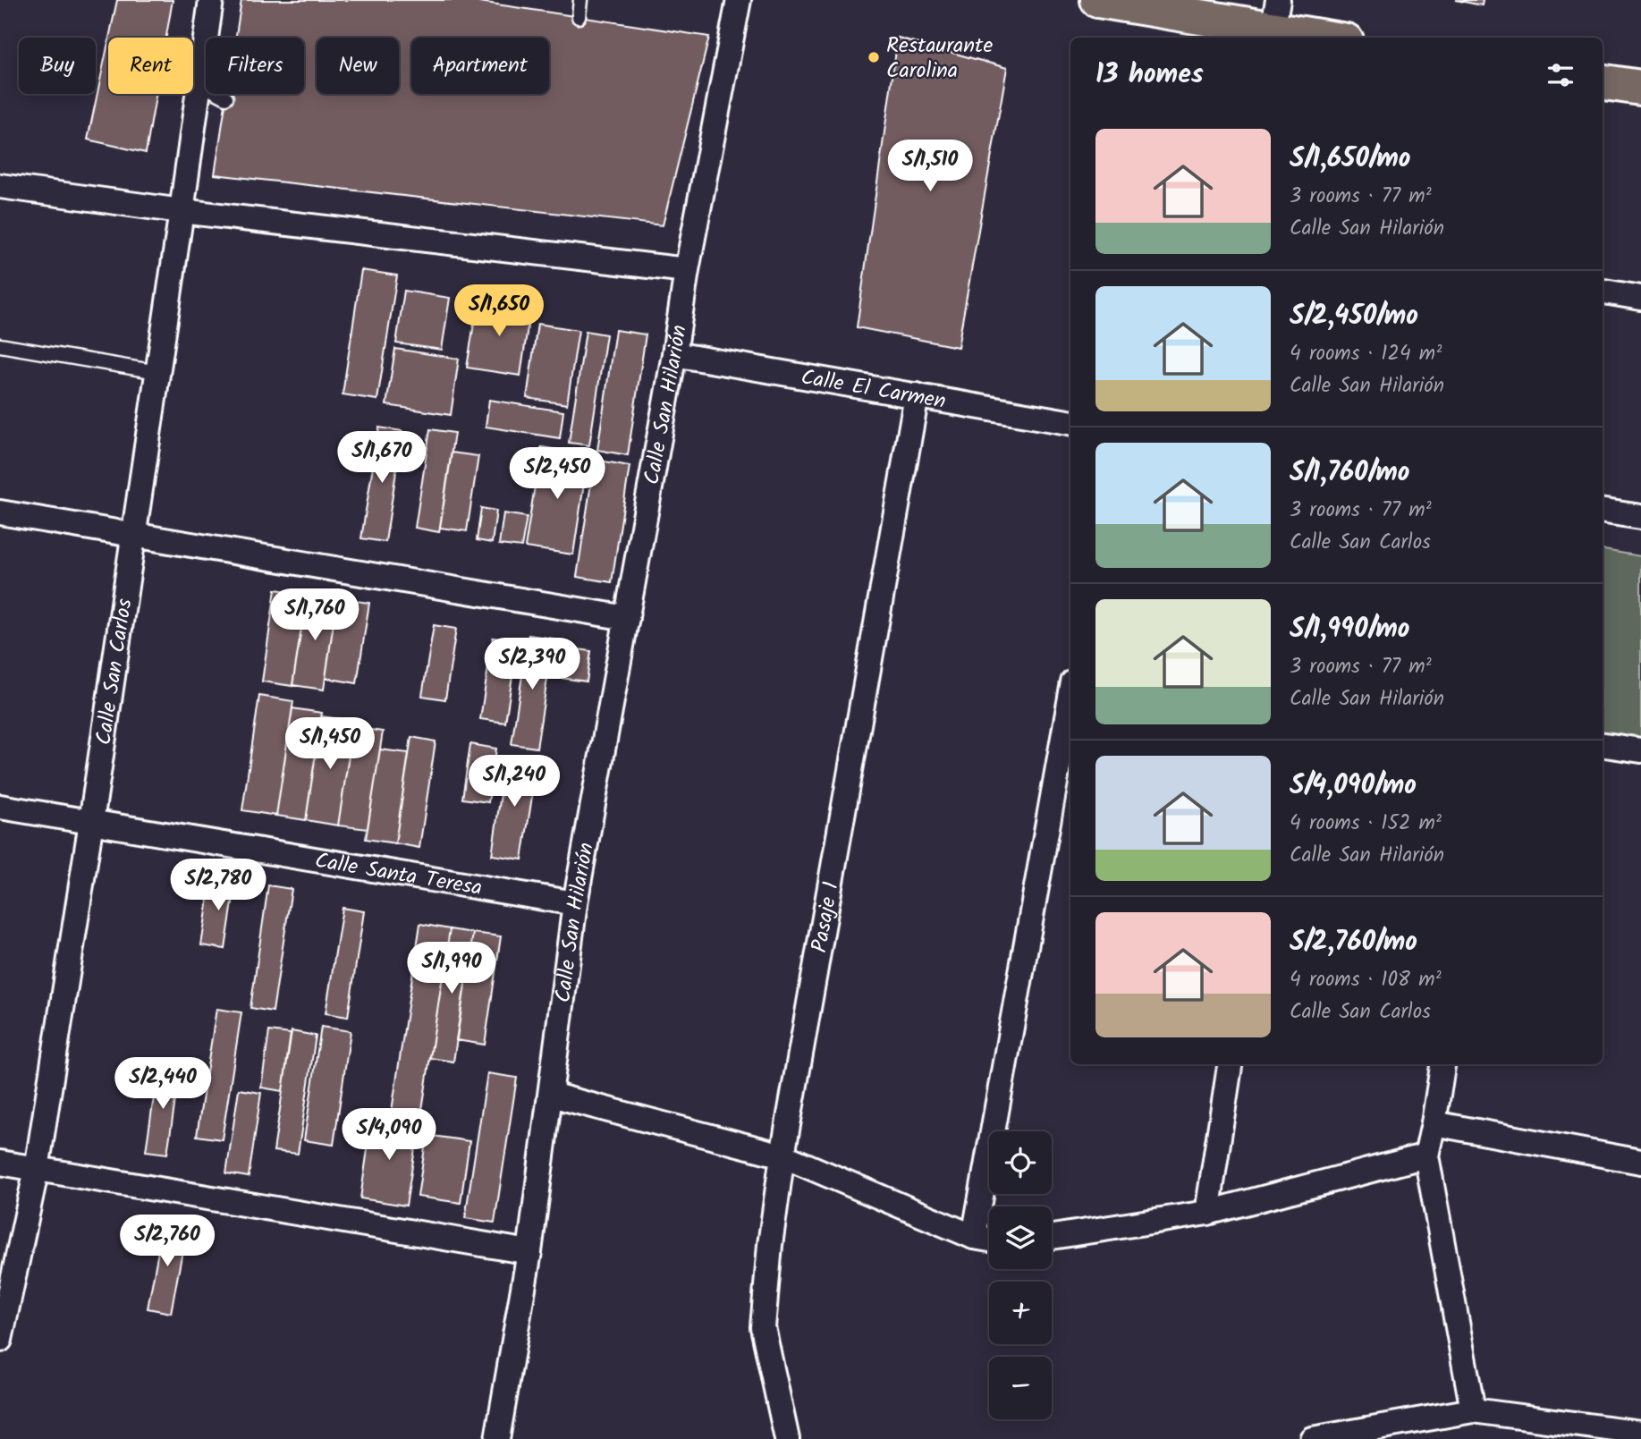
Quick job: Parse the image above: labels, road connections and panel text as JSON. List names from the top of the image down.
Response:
{
  "streets": {
    "street": [
      "Calle El Carmen",
      "Calle San Hilarión",
      "Calle San Carlos",
      "Calle Santa Teresa",
      "Pasaje 1"
    ]
  },
  "crossings": [
    ["Calle El Carmen", "Calle San Hilarión"],
    ["Calle El Carmen", "Pasaje 1"],
    ["Calle San Hilarión", "Calle Santa Teresa"],
    ["Calle San Carlos", "Calle Santa Teresa"]
  ],
  "places": ["Restaurante Carolina"],
  "page": {
    "chip": [
      "Buy",
      "Rent",
      "Filters",
      "New",
      "Apartment"
    ],
    "heading": "13 homes",
    "list": [
      {
        "name": "S/1,650/mo",
        "note": "3 rooms · 77 m² · Calle San Hilarión"
      },
      {
        "name": "S/2,450/mo",
        "note": "4 rooms · 124 m² · Calle San Hilarión"
      },
      {
        "name": "S/1,760/mo",
        "note": "3 rooms · 77 m² · Calle San Carlos"
      },
      {
        "name": "S/1,990/mo",
        "note": "3 rooms · 77 m² · Calle San Hilarión"
      },
      {
        "name": "S/4,090/mo",
        "note": "4 rooms · 152 m² · Calle San Hilarión"
      },
      {
        "name": "S/2,760/mo",
        "note": "4 rooms · 108 m² · Calle San Carlos"
      }
    ],
    "price": [
      "S/1,510",
      "S/1,650",
      "S/1,670",
      "S/2,450",
      "S/1,760",
      "S/2,390",
      "S/1,450",
      "S/1,240",
      "S/2,780",
      "S/1,990",
      "S/2,440",
      "S/4,090",
      "S/2,760"
    ],
    "map_buttons": ["+", "−"]
  }
}
